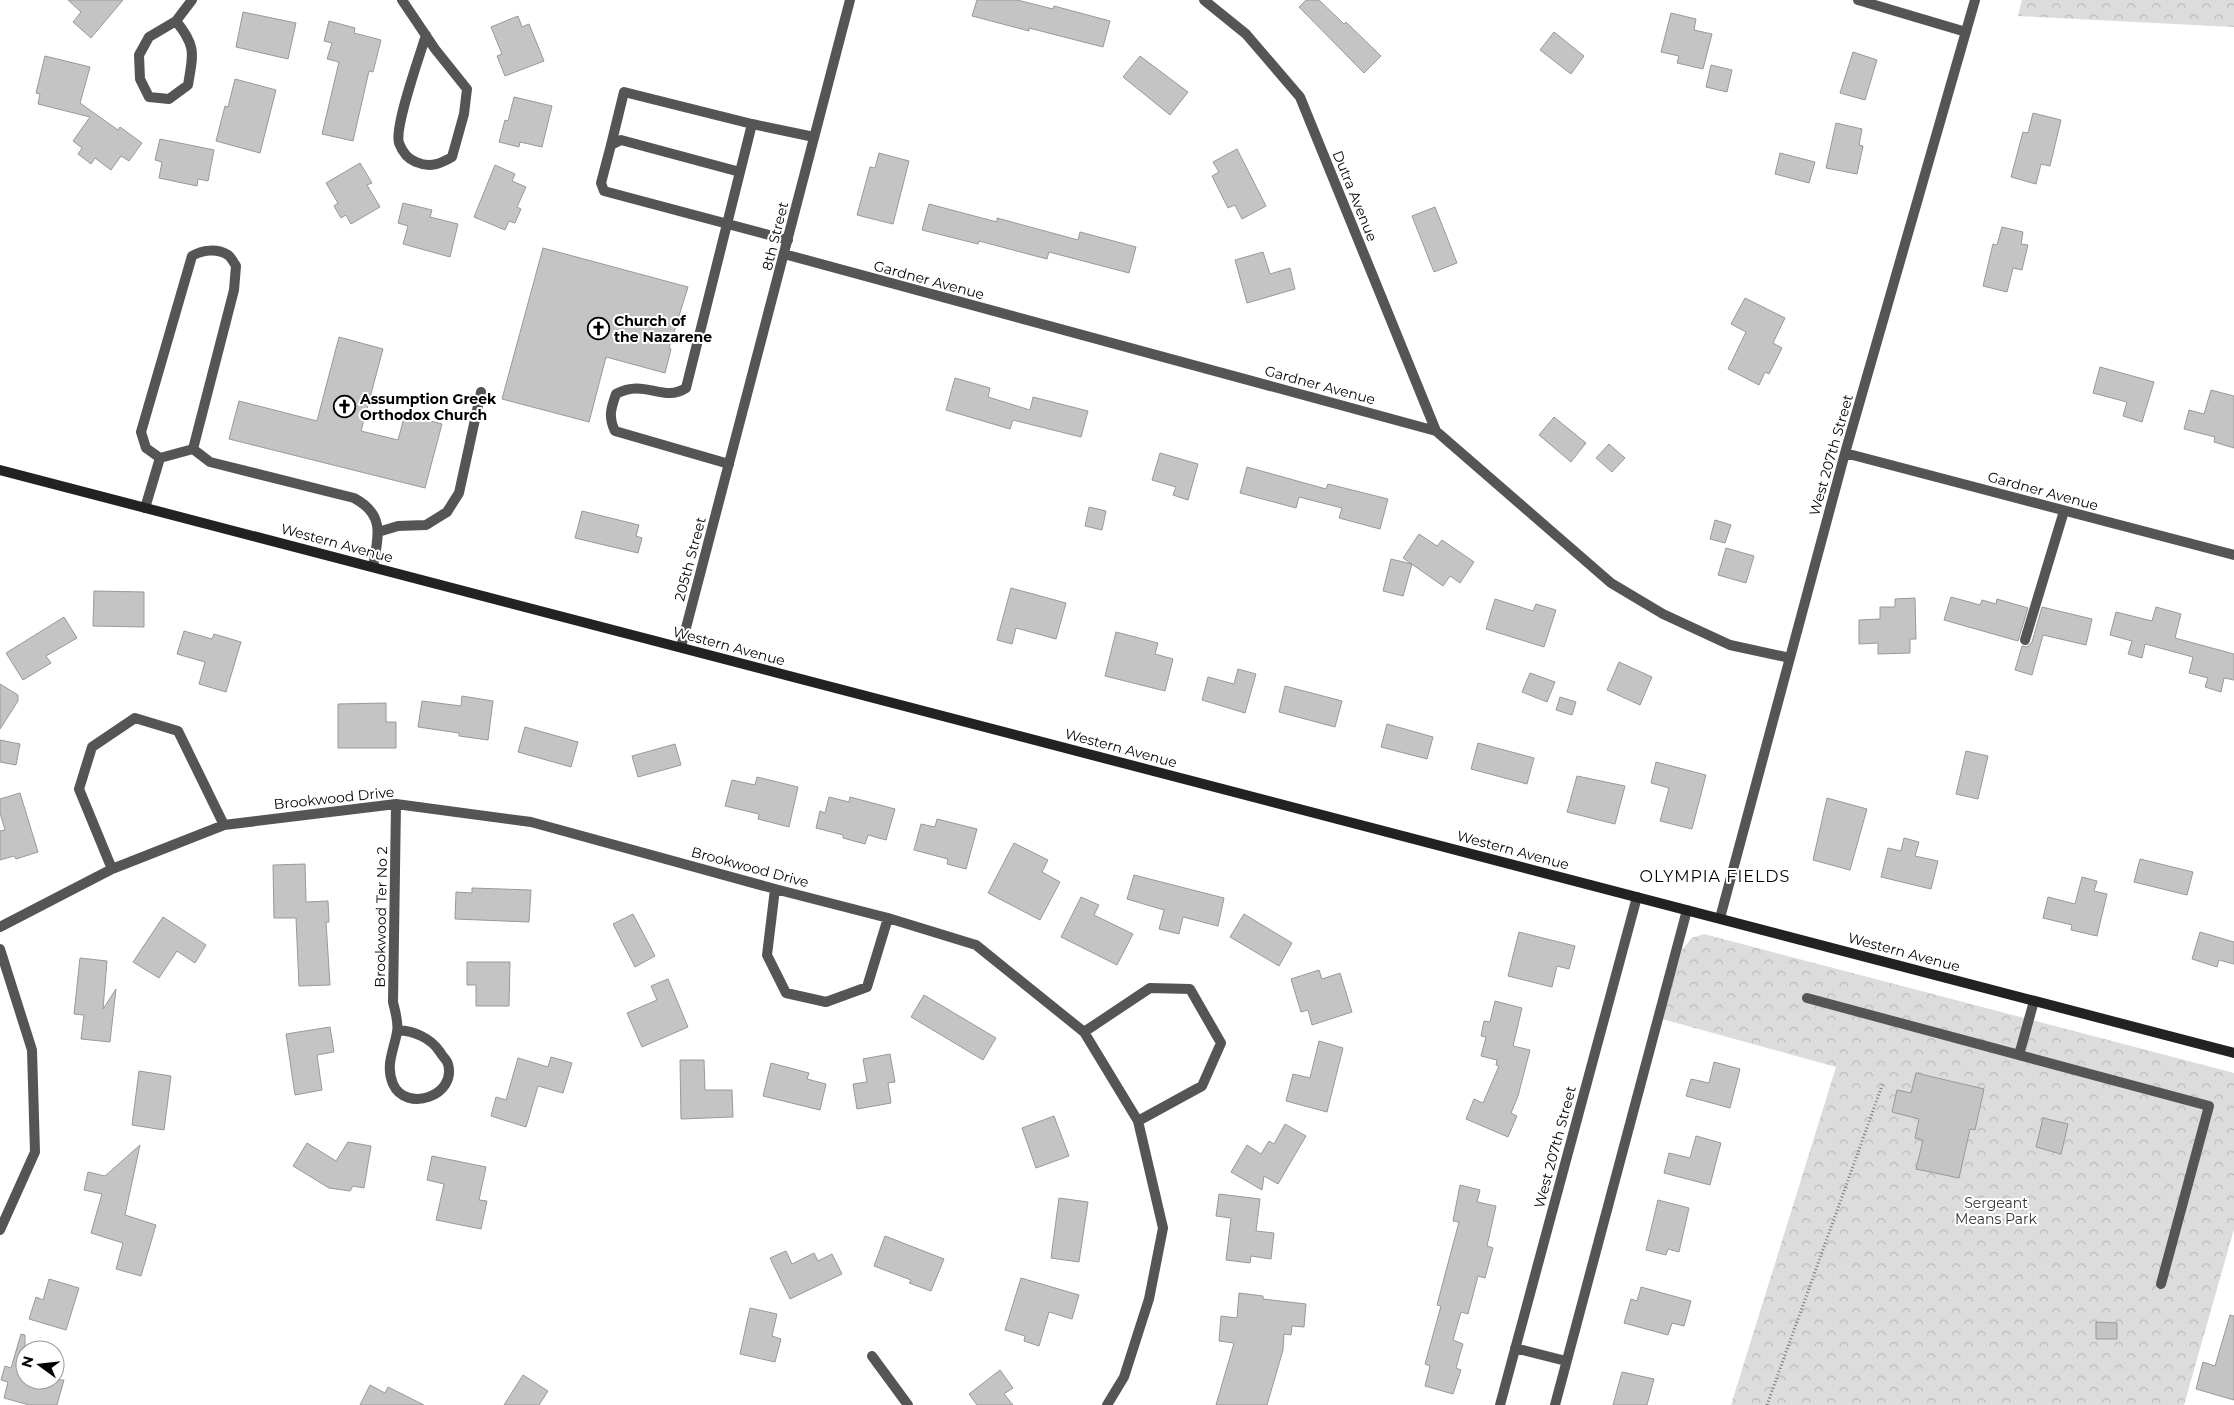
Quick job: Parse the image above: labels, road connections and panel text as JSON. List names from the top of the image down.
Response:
{
  "streets": {
    "main road": ["Western Avenue"],
    "street": [
      "Dutra Avenue",
      "8th Street",
      "Gardner Avenue",
      "West 207th Street",
      "205th Street",
      "Brookwood Drive",
      "Brookwood Ter No 2"
    ]
  },
  "crossings": [
    ["Dutra Avenue", "Gardner Avenue"],
    ["8th Street", "Gardner Avenue"],
    ["8th Street", "205th Street"],
    ["Gardner Avenue", "West 207th Street"],
    ["West 207th Street", "Western Avenue"],
    ["Western Avenue", "205th Street"],
    ["Brookwood Drive", "Brookwood Ter No 2"]
  ],
  "districts": ["OLYMPIA FIELDS"],
  "parks": ["Sergeant Means Park"],
  "places": {
    "church": ["Church of the Nazarene", "Assumption Greek Orthodox Church"]
  },
  "north": "left"
}
